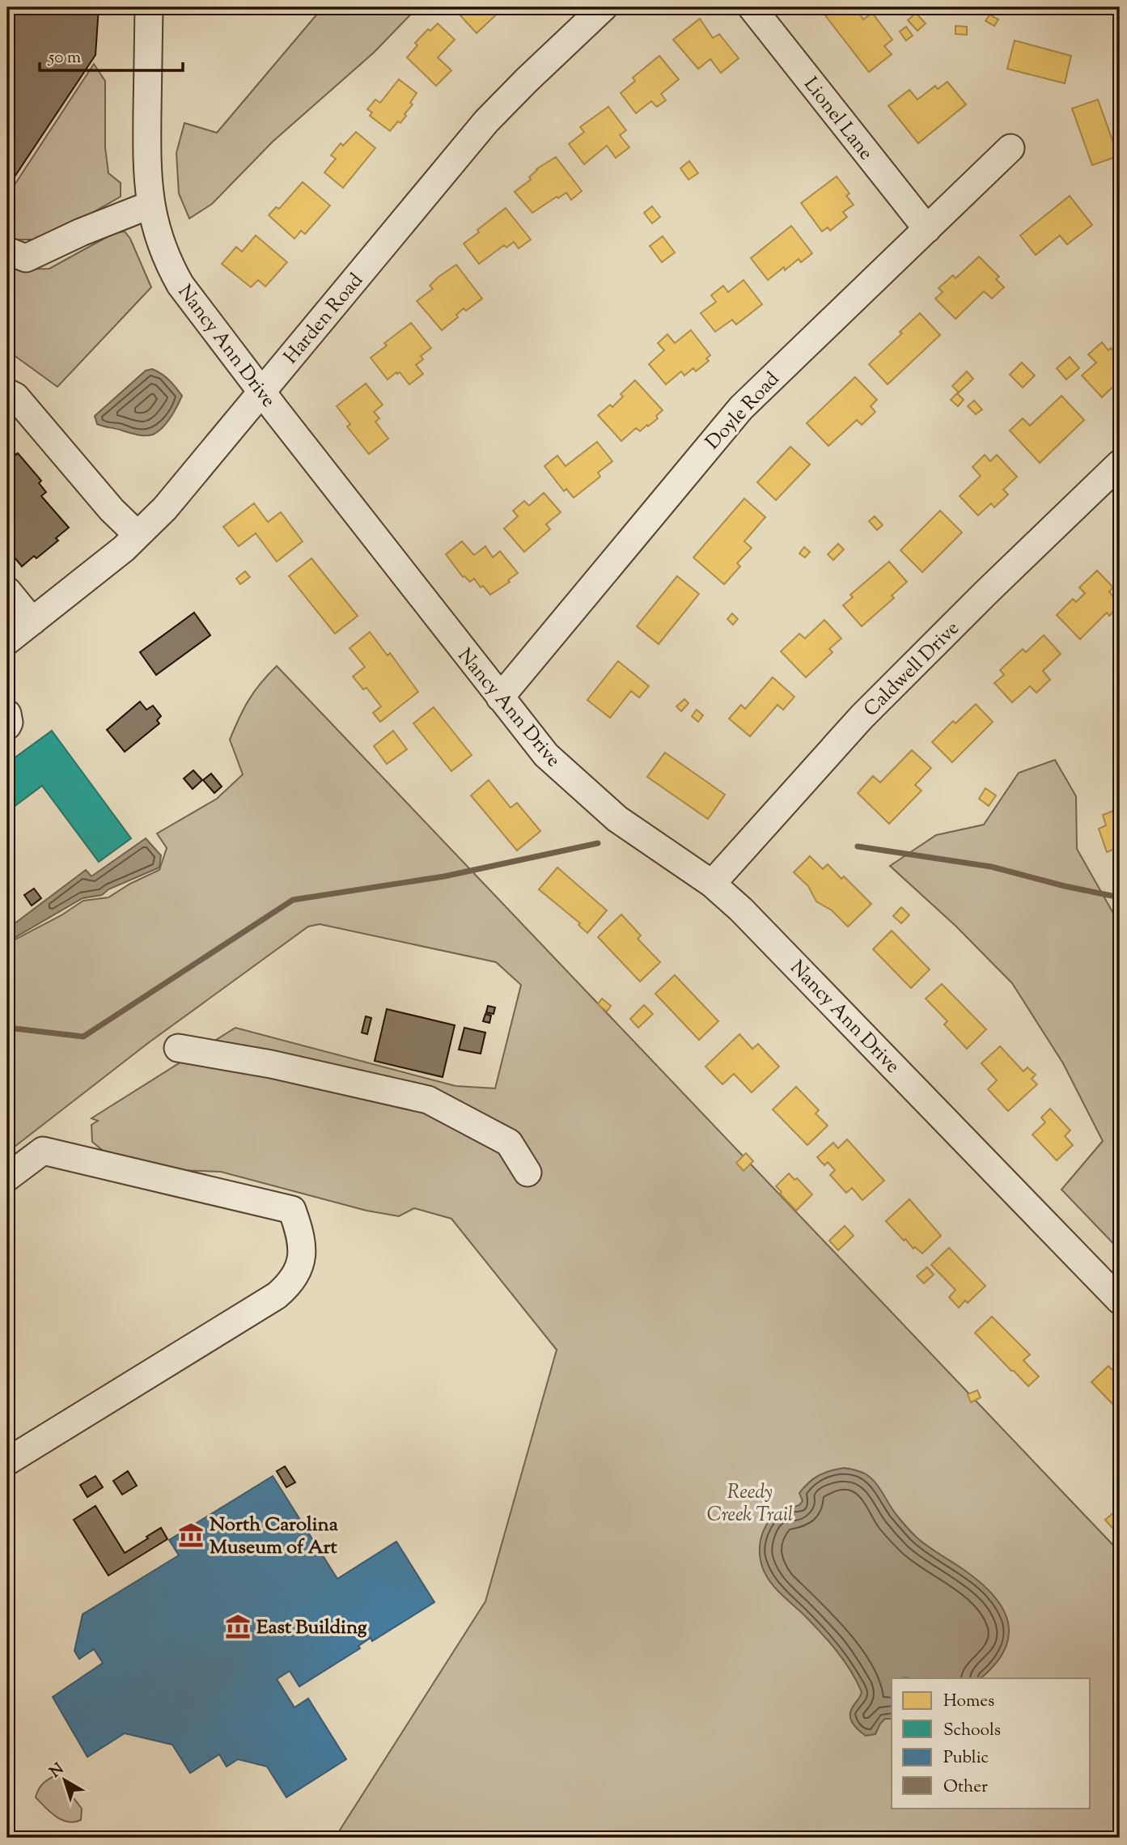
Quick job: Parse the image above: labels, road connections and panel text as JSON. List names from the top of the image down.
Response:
{
  "streets": {
    "street": [
      "Lionel Lane",
      "Harden Road",
      "Nancy Ann Drive",
      "Doyle Road",
      "Caldwell Drive"
    ]
  },
  "crossings": [
    ["Lionel Lane", "Doyle Road"],
    ["Harden Road", "Nancy Ann Drive"],
    ["Nancy Ann Drive", "Doyle Road"],
    ["Nancy Ann Drive", "Caldwell Drive"]
  ],
  "parks": ["Reedy Creek Trail"],
  "places": {
    "museum": ["North Carolina Museum of Art", "East Building"]
  },
  "legend": [
    "Homes",
    "Schools",
    "Public",
    "Other"
  ],
  "scale_bar": "50 m",
  "north": "top left"
}
